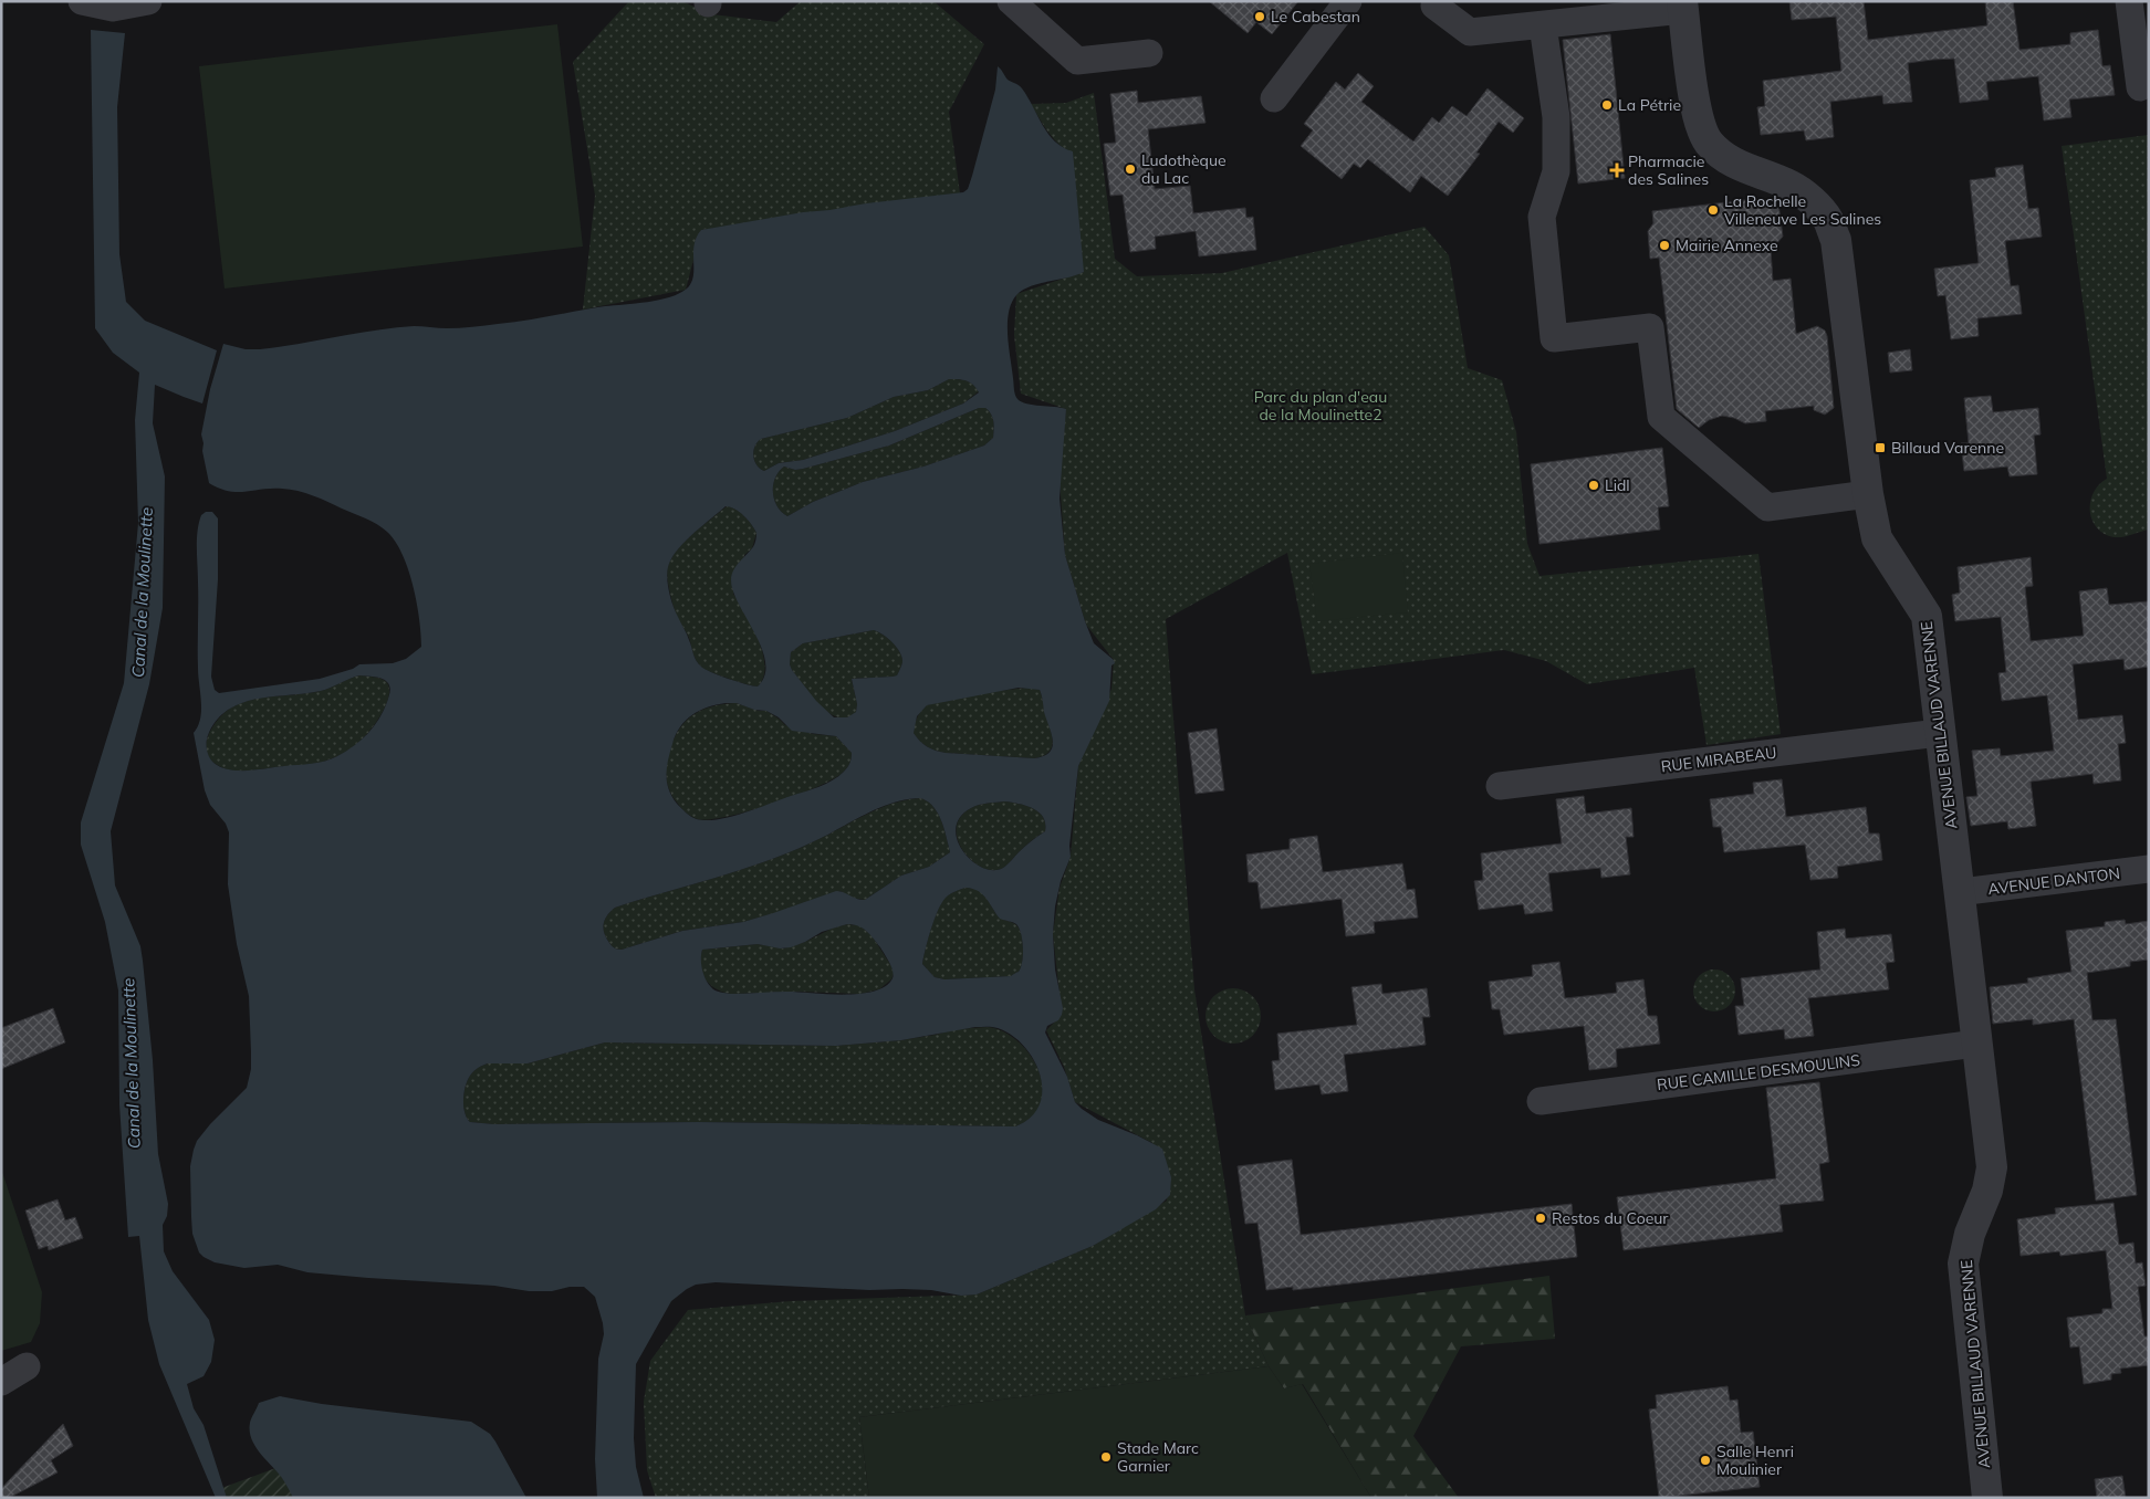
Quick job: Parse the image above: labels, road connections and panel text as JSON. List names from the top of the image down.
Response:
{
  "streets": {
    "street": [
      "AVENUE BILLAUD VARENNE",
      "RUE MIRABEAU",
      "AVENUE DANTON",
      "RUE CAMILLE DESMOULINS"
    ]
  },
  "crossings": [
    ["AVENUE BILLAUD VARENNE", "RUE MIRABEAU"],
    ["AVENUE BILLAUD VARENNE", "AVENUE DANTON"],
    ["AVENUE BILLAUD VARENNE", "RUE CAMILLE DESMOULINS"]
  ],
  "water": ["Canal de la Moulinette"],
  "parks": ["Parc du plan d'eau de la Moulinette2"],
  "places": {
    "other": [
      "Le Cabestan",
      "La Pétrie",
      "Ludothèque du Lac",
      "La Rochelle Villeneuve Les Salines",
      "Mairie Annexe",
      "Lidl",
      "Restos du Coeur",
      "Stade Marc Garnier",
      "Salle Henri Moulinier"
    ],
    "health": ["Pharmacie des Salines"],
    "transit": ["Billaud Varenne"]
  }
}
